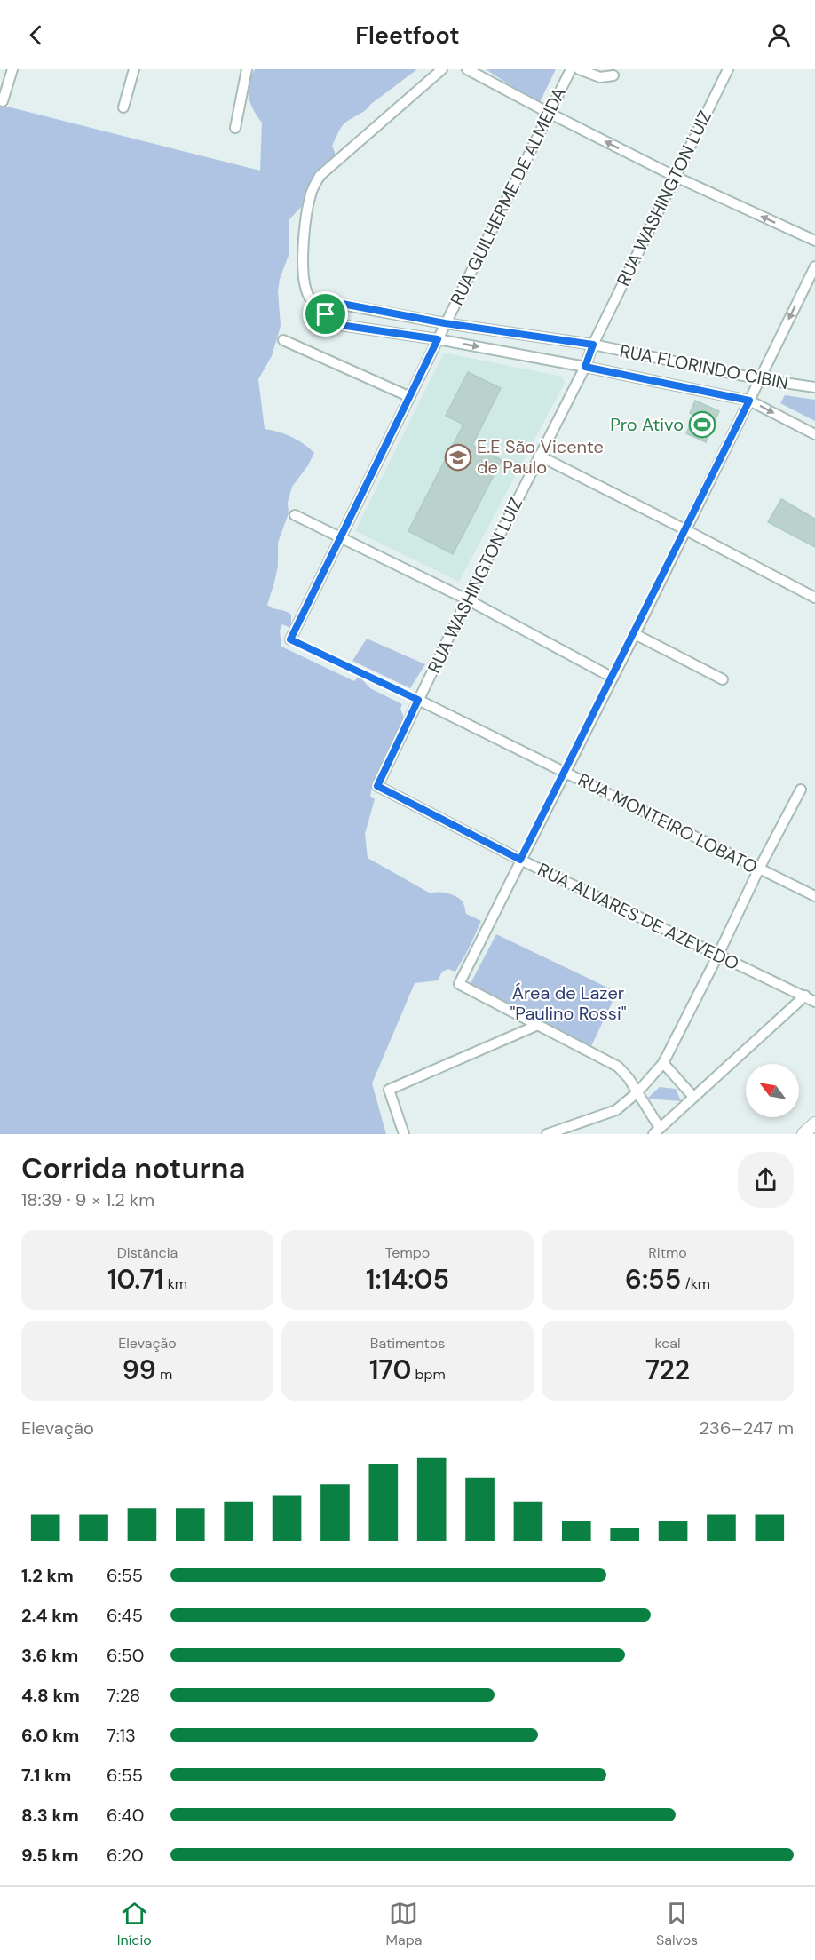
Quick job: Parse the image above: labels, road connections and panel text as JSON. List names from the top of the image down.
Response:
{
  "streets": {
    "street": [
      "RUA GUILHERME DE ALMEIDA",
      "RUA WASHINGTON LUIZ",
      "RUA FLORINDO CIBIN",
      "RUA MONTEIRO LOBATO",
      "RUA ALVARES DE AZEVEDO"
    ]
  },
  "crossings": [
    ["RUA GUILHERME DE ALMEIDA", "RUA FLORINDO CIBIN"],
    ["RUA WASHINGTON LUIZ", "RUA FLORINDO CIBIN"],
    ["RUA WASHINGTON LUIZ", "RUA MONTEIRO LOBATO"],
    ["RUA WASHINGTON LUIZ", "RUA ALVARES DE AZEVEDO"]
  ],
  "parks": ["Área de Lazer \"Paulino Rossi\""],
  "places": {
    "sports": ["Pro Ativo"],
    "school or university": ["E.E São Vicente de Paulo"]
  },
  "north": "top left",
  "page": {
    "header": "Fleetfoot",
    "heading": ["Corrida noturna", "18:39 · 9 × 1.2 km"],
    "stats": [
      ["Distância", "10.71 km"],
      ["Tempo", "1:14:05"],
      ["Ritmo", "6:55 /km"],
      ["Elevação", "99 m"],
      ["Batimentos", "170 bpm"],
      ["kcal", "722"]
    ],
    "chart": ["Elevação", "236–247 m"],
    "list": [
      {
        "name": "1.2 km",
        "note": "6:55"
      },
      {
        "name": "2.4 km",
        "note": "6:45"
      },
      {
        "name": "3.6 km",
        "note": "6:50"
      },
      {
        "name": "4.8 km",
        "note": "7:28"
      },
      {
        "name": "6.0 km",
        "note": "7:13"
      },
      {
        "name": "7.1 km",
        "note": "6:55"
      },
      {
        "name": "8.3 km",
        "note": "6:40"
      },
      {
        "name": "9.5 km",
        "note": "6:20"
      }
    ],
    "tabs": ["Início", "Mapa", "Salvos"]
  }
}
